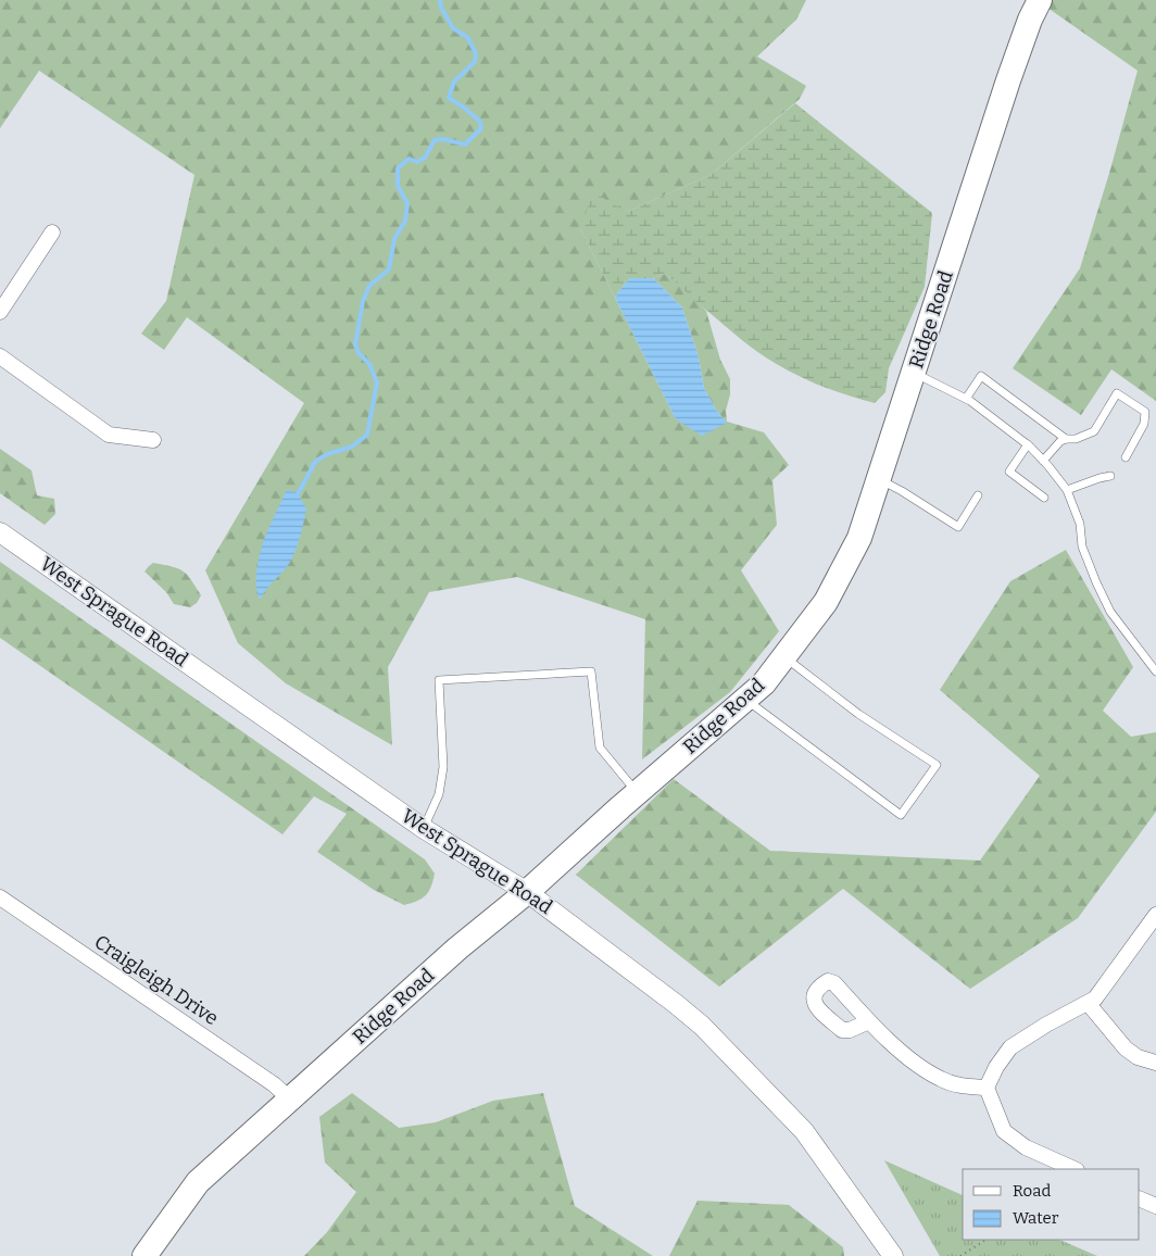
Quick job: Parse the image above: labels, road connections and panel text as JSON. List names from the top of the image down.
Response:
{
  "streets": {
    "main road": ["Ridge Road"],
    "street": ["West Sprague Road", "Craigleigh Drive"]
  },
  "crossings": [
    ["Ridge Road", "West Sprague Road"],
    ["Ridge Road", "Craigleigh Drive"]
  ],
  "legend": ["Road", "Water"]
}
